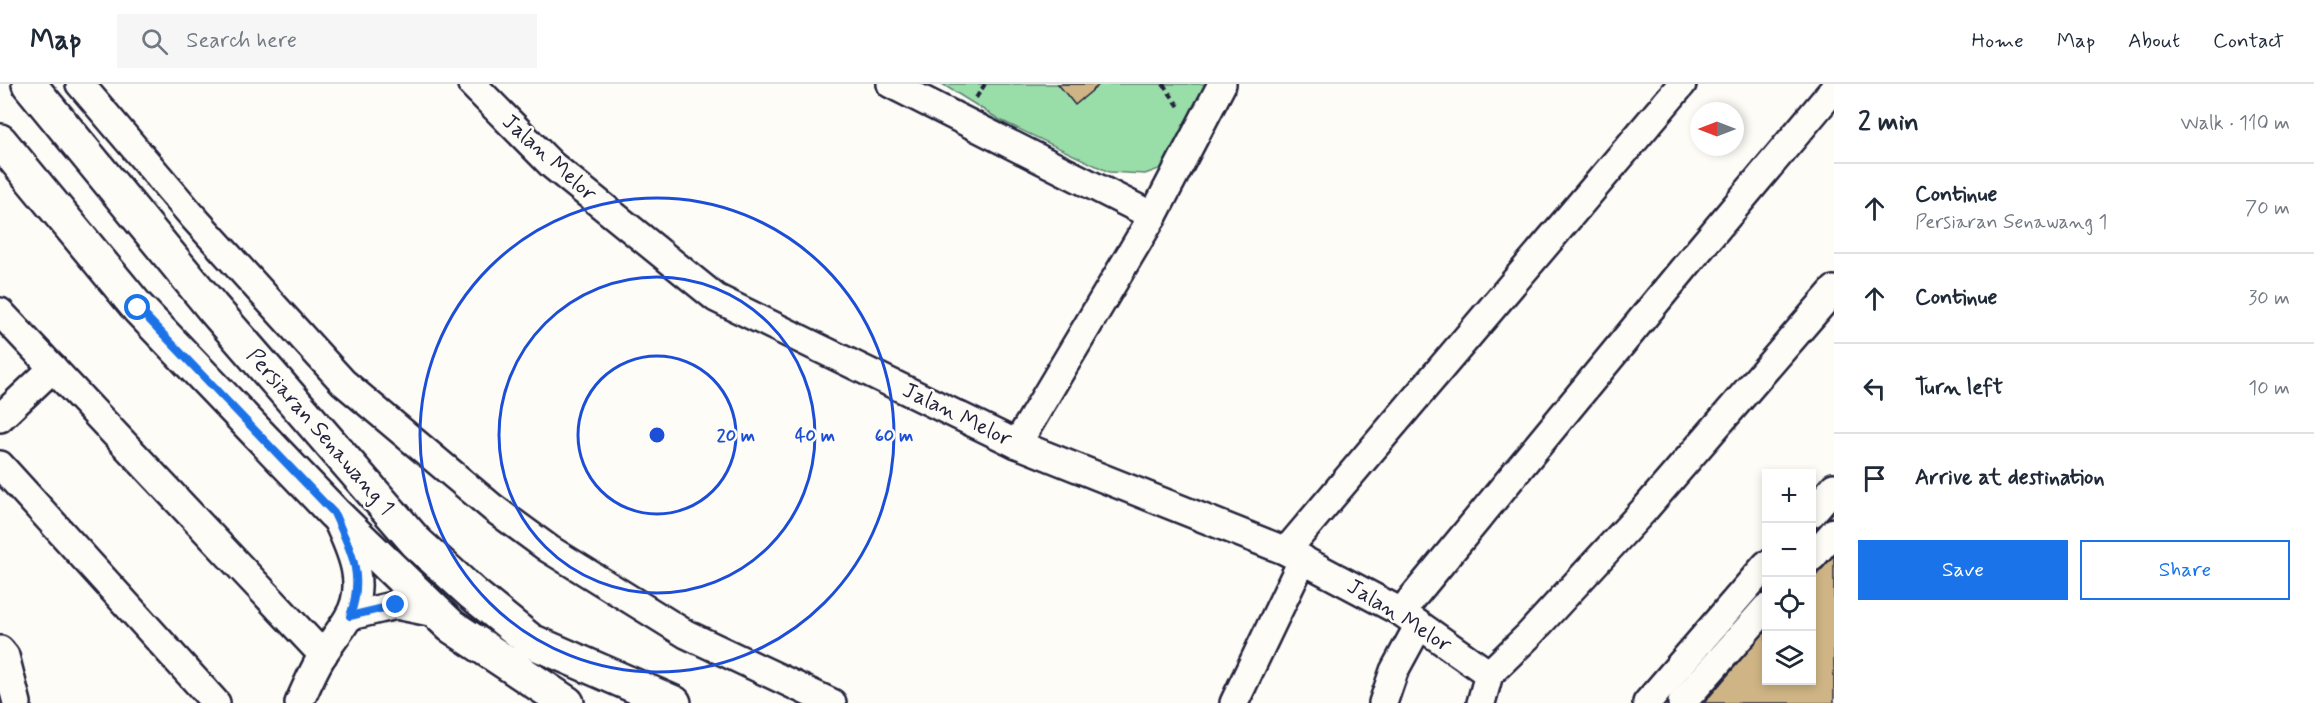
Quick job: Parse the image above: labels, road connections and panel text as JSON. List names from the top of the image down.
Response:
{
  "streets": {
    "main road": ["Persiaran Senawang 1"],
    "street": ["Jalan Melor"]
  },
  "north": "left",
  "page": {
    "header": "Map",
    "search": "Search here",
    "nav": [
      "Home",
      "Map",
      "About",
      "Contact"
    ],
    "heading": ["2 min", "Walk · 110 m"],
    "list": [
      ["Continue", "Persiaran Senawang 1", "70 m"],
      ["Continue", "30 m"],
      ["Turn left", "10 m"],
      "Arrive at destination"
    ],
    "map_buttons": ["+", "−"],
    "buttons": ["Save", "Share"]
  },
  "rings": ["20 m", "40 m", "60 m"]
}
